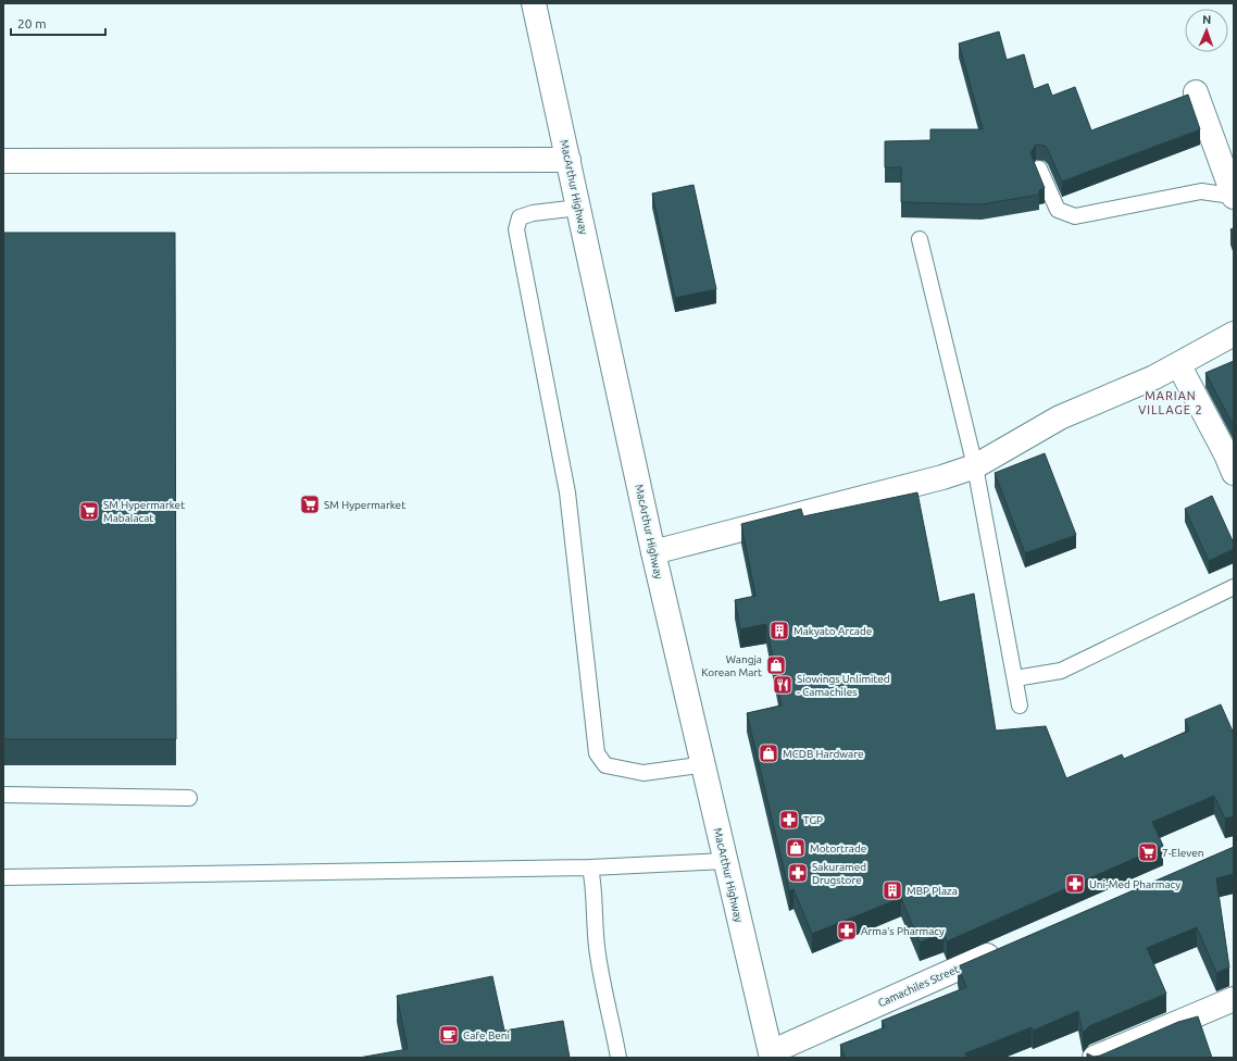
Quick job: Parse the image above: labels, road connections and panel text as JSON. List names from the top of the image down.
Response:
{
  "streets": {
    "main road": ["MacArthur Highway", "Camachiles Street"]
  },
  "crossings": [
    ["MacArthur Highway", "Camachiles Street"]
  ],
  "districts": ["MARIAN VILLAGE 2"],
  "places": {
    "supermarket": ["SM Hypermarket", "SM Hypermarket Mabalacat", "7-Eleven"],
    "building": ["Makyato Arcade", "MBP Plaza"],
    "shop": ["Wangja Korean Mart", "MCDB Hardware", "Motortrade"],
    "restaurant": ["Siowings Unlimited - Camachiles"],
    "pharmacy": [
      "TGP",
      "Sakuramed Drugstore",
      "Uni-Med Pharmacy",
      "Arma's Pharmacy"
    ],
    "cafe": ["Cafe Beni"]
  },
  "scale_bar": "20 m",
  "north": "top"
}
